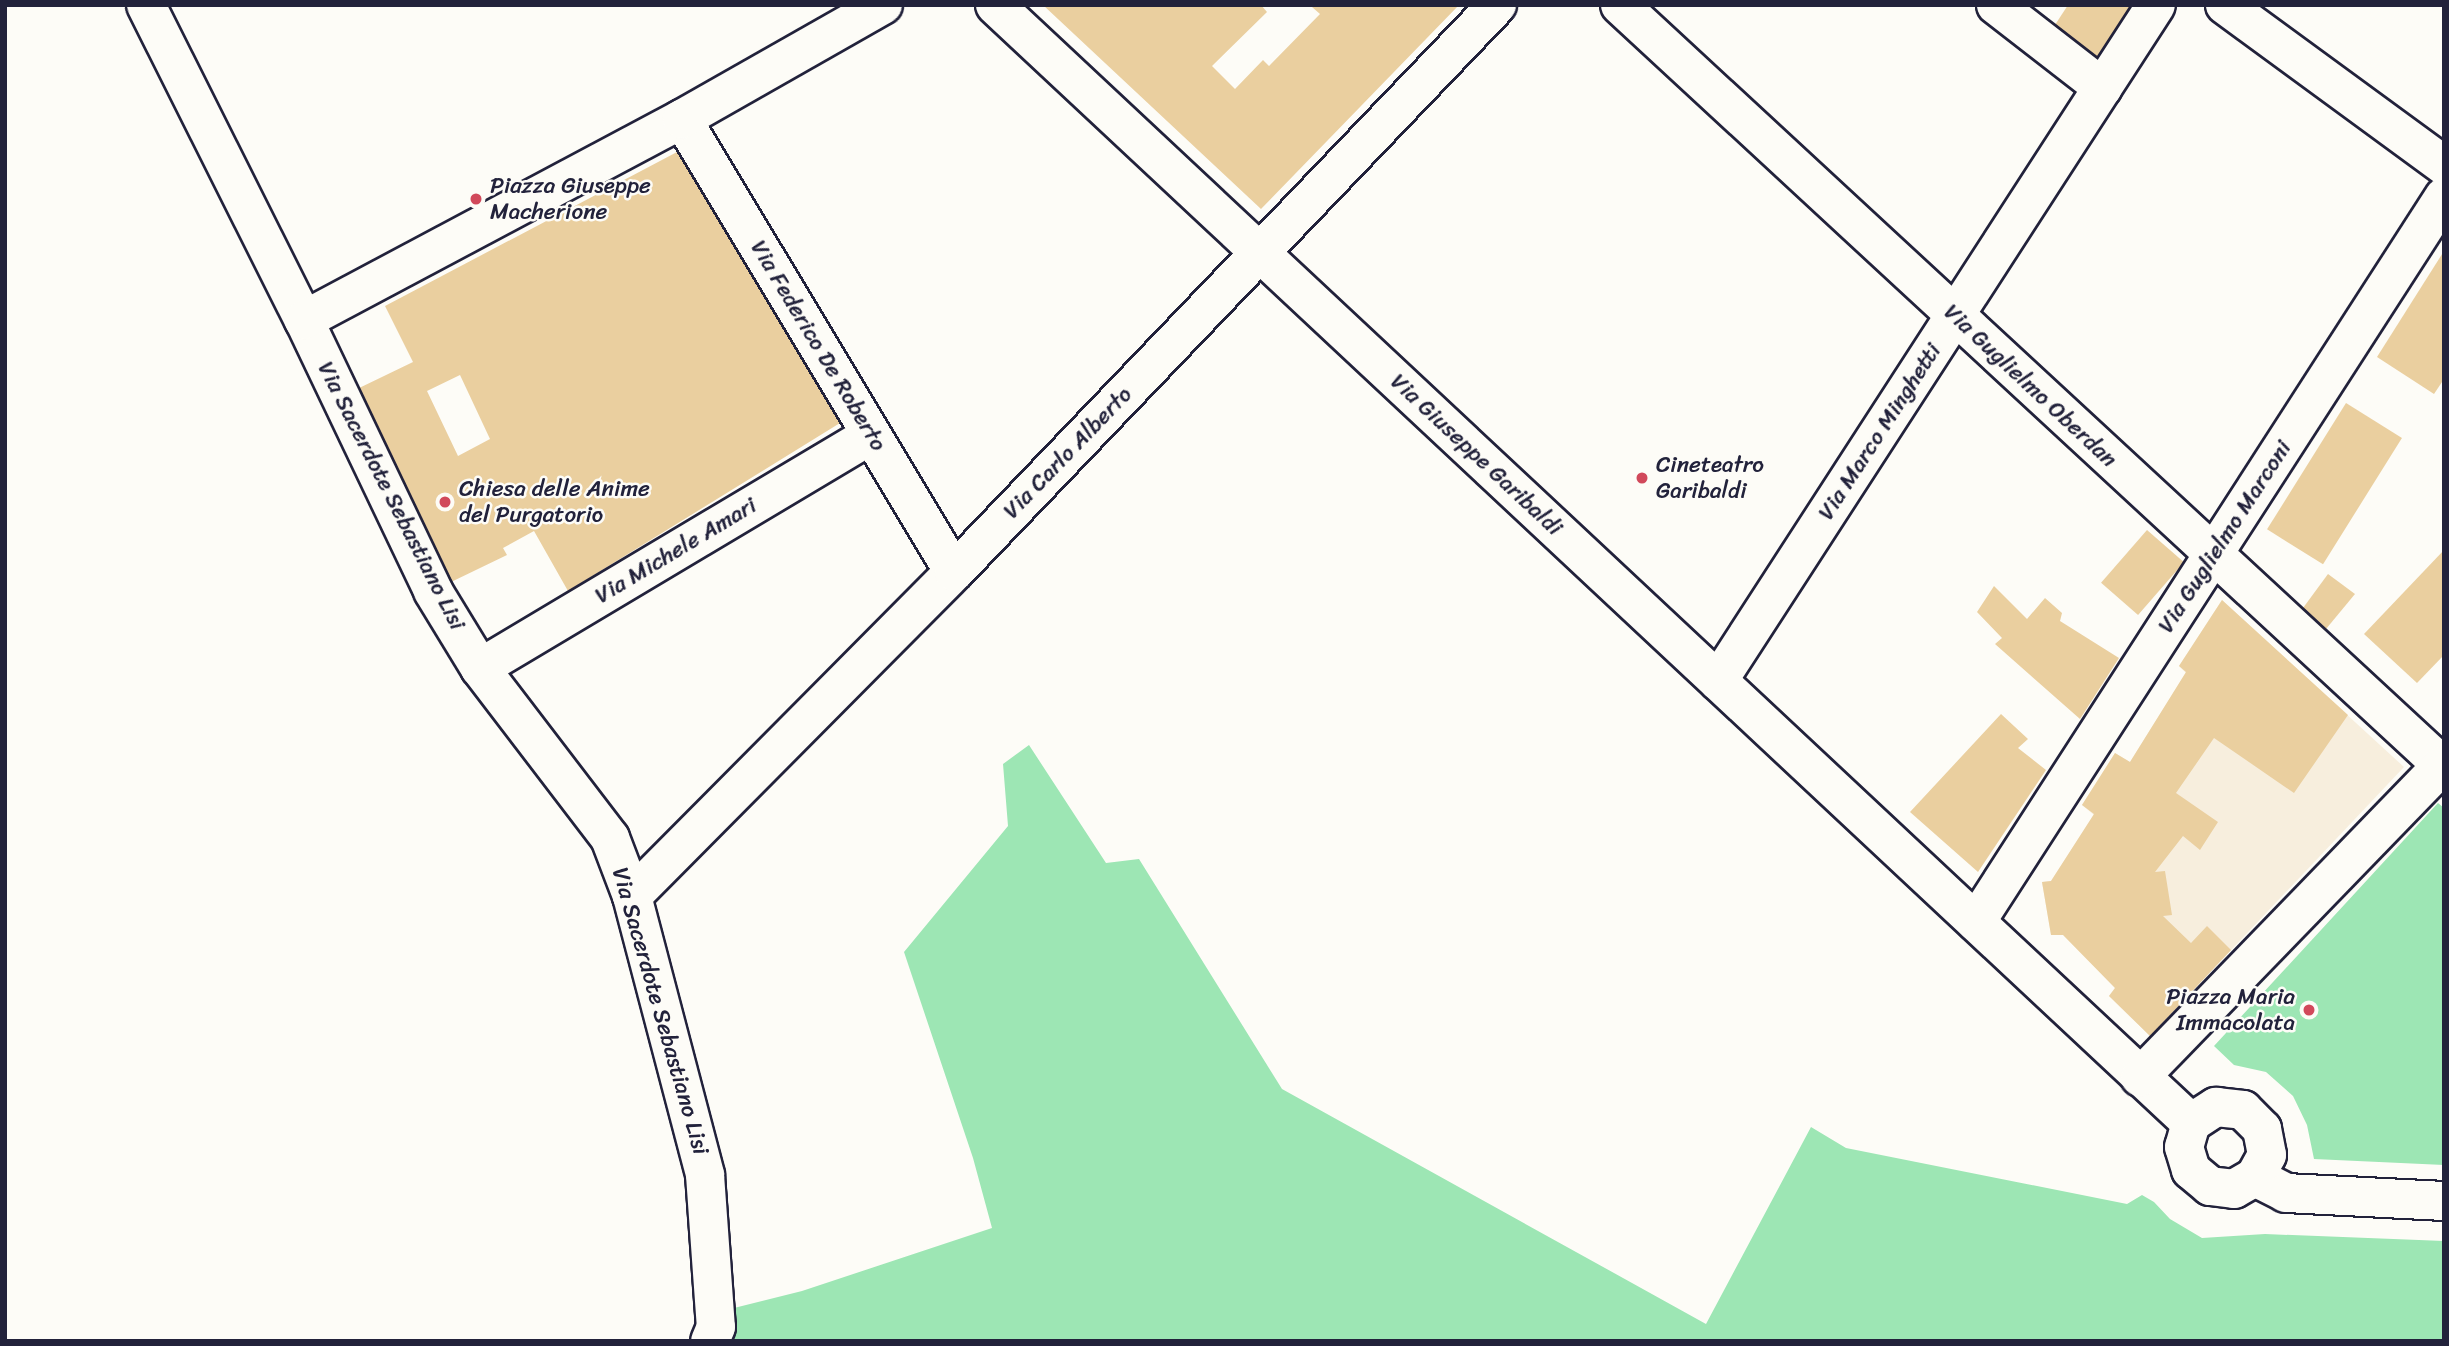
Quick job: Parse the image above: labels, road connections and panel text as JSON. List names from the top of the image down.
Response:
{
  "streets": {
    "street": [
      "Via Federico De Roberto",
      "Via Guglielmo Oberdan",
      "Via Marco Minghetti",
      "Via Carlo Alberto",
      "Via Giuseppe Garibaldi",
      "Via Sacerdote Sebastiano Lisi",
      "Via Guglielmo Marconi",
      "Via Michele Amari"
    ]
  },
  "crossings": [
    ["Via Federico De Roberto", "Via Carlo Alberto"],
    ["Via Federico De Roberto", "Via Michele Amari"],
    ["Via Guglielmo Oberdan", "Via Marco Minghetti"],
    ["Via Guglielmo Oberdan", "Via Guglielmo Marconi"],
    ["Via Marco Minghetti", "Via Giuseppe Garibaldi"],
    ["Via Carlo Alberto", "Via Giuseppe Garibaldi"],
    ["Via Carlo Alberto", "Via Sacerdote Sebastiano Lisi"],
    ["Via Giuseppe Garibaldi", "Via Guglielmo Marconi"],
    ["Via Sacerdote Sebastiano Lisi", "Via Michele Amari"]
  ],
  "places": [
    "Piazza Giuseppe Macherione",
    "Cineteatro Garibaldi",
    "Chiesa delle Anime del Purgatorio",
    "Piazza Maria Immacolata"
  ]
}
